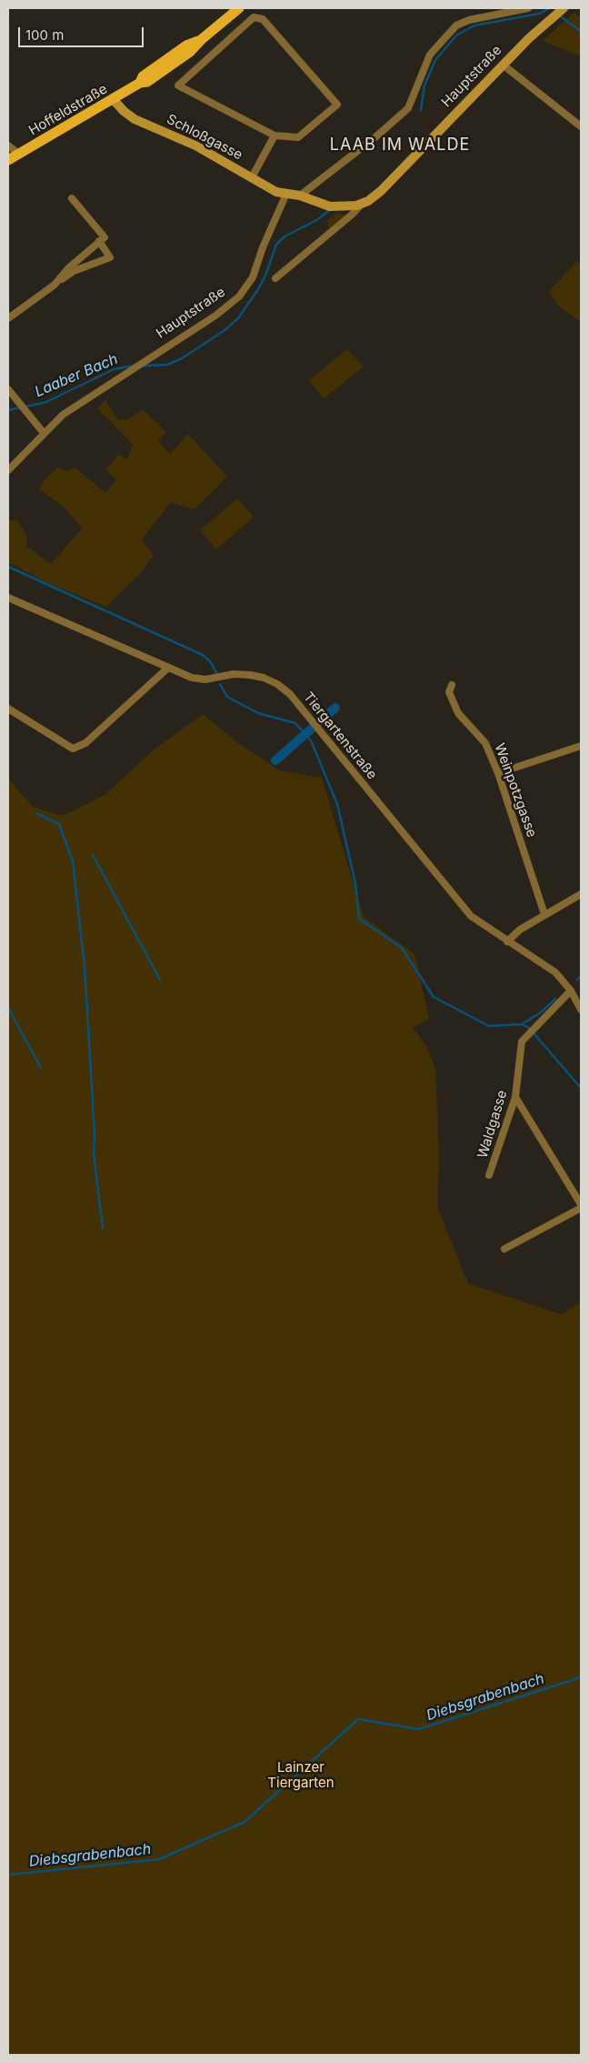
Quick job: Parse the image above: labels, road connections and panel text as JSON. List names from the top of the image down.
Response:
{
  "streets": {
    "main road": ["Hoffeldstraße"],
    "street": [
      "Hauptstraße",
      "Schloßgasse",
      "Tiergartenstraße",
      "Weinpotzgasse",
      "Waldgasse"
    ]
  },
  "crossings": [
    ["Hauptstraße", "Schloßgasse"],
    ["Hoffeldstraße", "Schloßgasse"],
    ["Tiergartenstraße", "Waldgasse"]
  ],
  "districts": ["LAAB IM WALDE"],
  "water": ["Laaber Bach", "Diebsgrabenbach"],
  "parks": ["Lainzer Tiergarten"],
  "scale_bar": "100 m"
}
